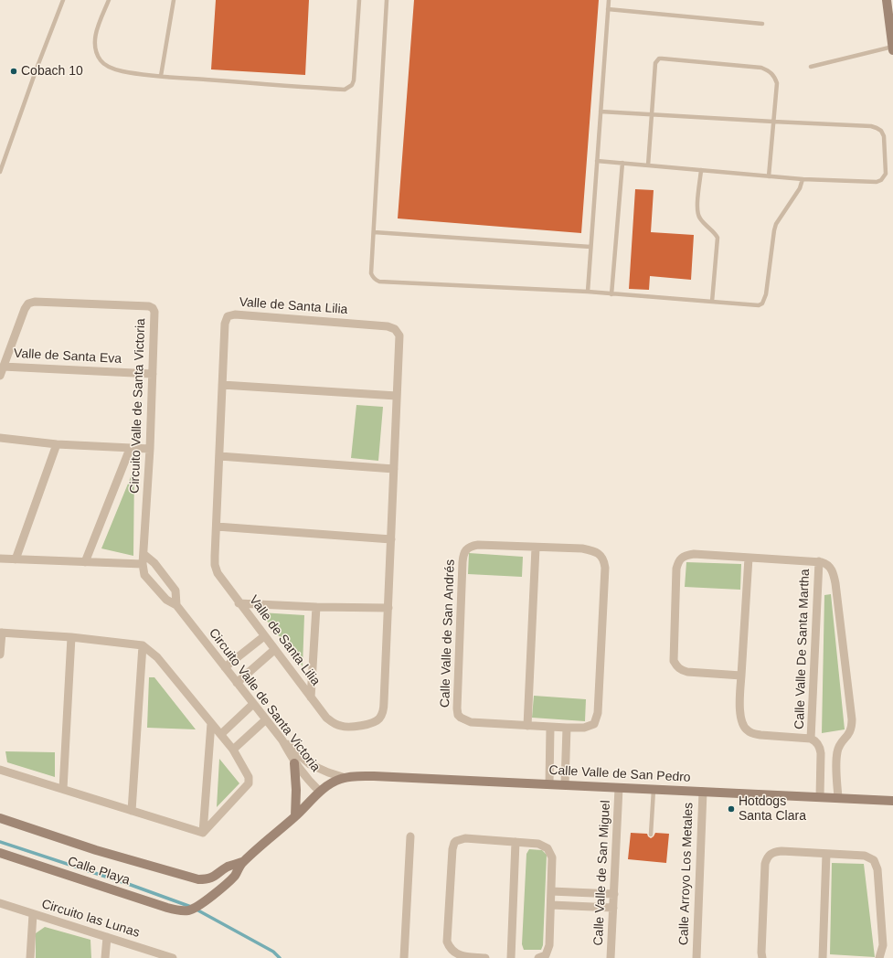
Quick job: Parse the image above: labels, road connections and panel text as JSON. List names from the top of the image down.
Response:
{
  "streets": {
    "street": [
      "Valle de Santa Lilia",
      "Valle de Santa Eva",
      "Circuito Valle de Santa Victoria",
      "Calle Valle de San Andrés",
      "Calle Valle De Santa Martha",
      "Calle Valle de San Pedro",
      "Calle Playa",
      "Calle Valle de San Miguel",
      "Calle Arroyo Los Metales",
      "Circuito las Lunas"
    ]
  },
  "crossings": [
    ["Valle de Santa Eva", "Circuito Valle de Santa Victoria"],
    ["Circuito Valle de Santa Victoria", "Calle Valle de San Pedro"],
    ["Calle Valle de San Pedro", "Calle Playa"],
    ["Calle Valle de San Pedro", "Calle Valle de San Miguel"],
    ["Calle Valle de San Pedro", "Calle Arroyo Los Metales"]
  ],
  "places": ["Cobach 10", "Hotdogs Santa Clara"]
}
